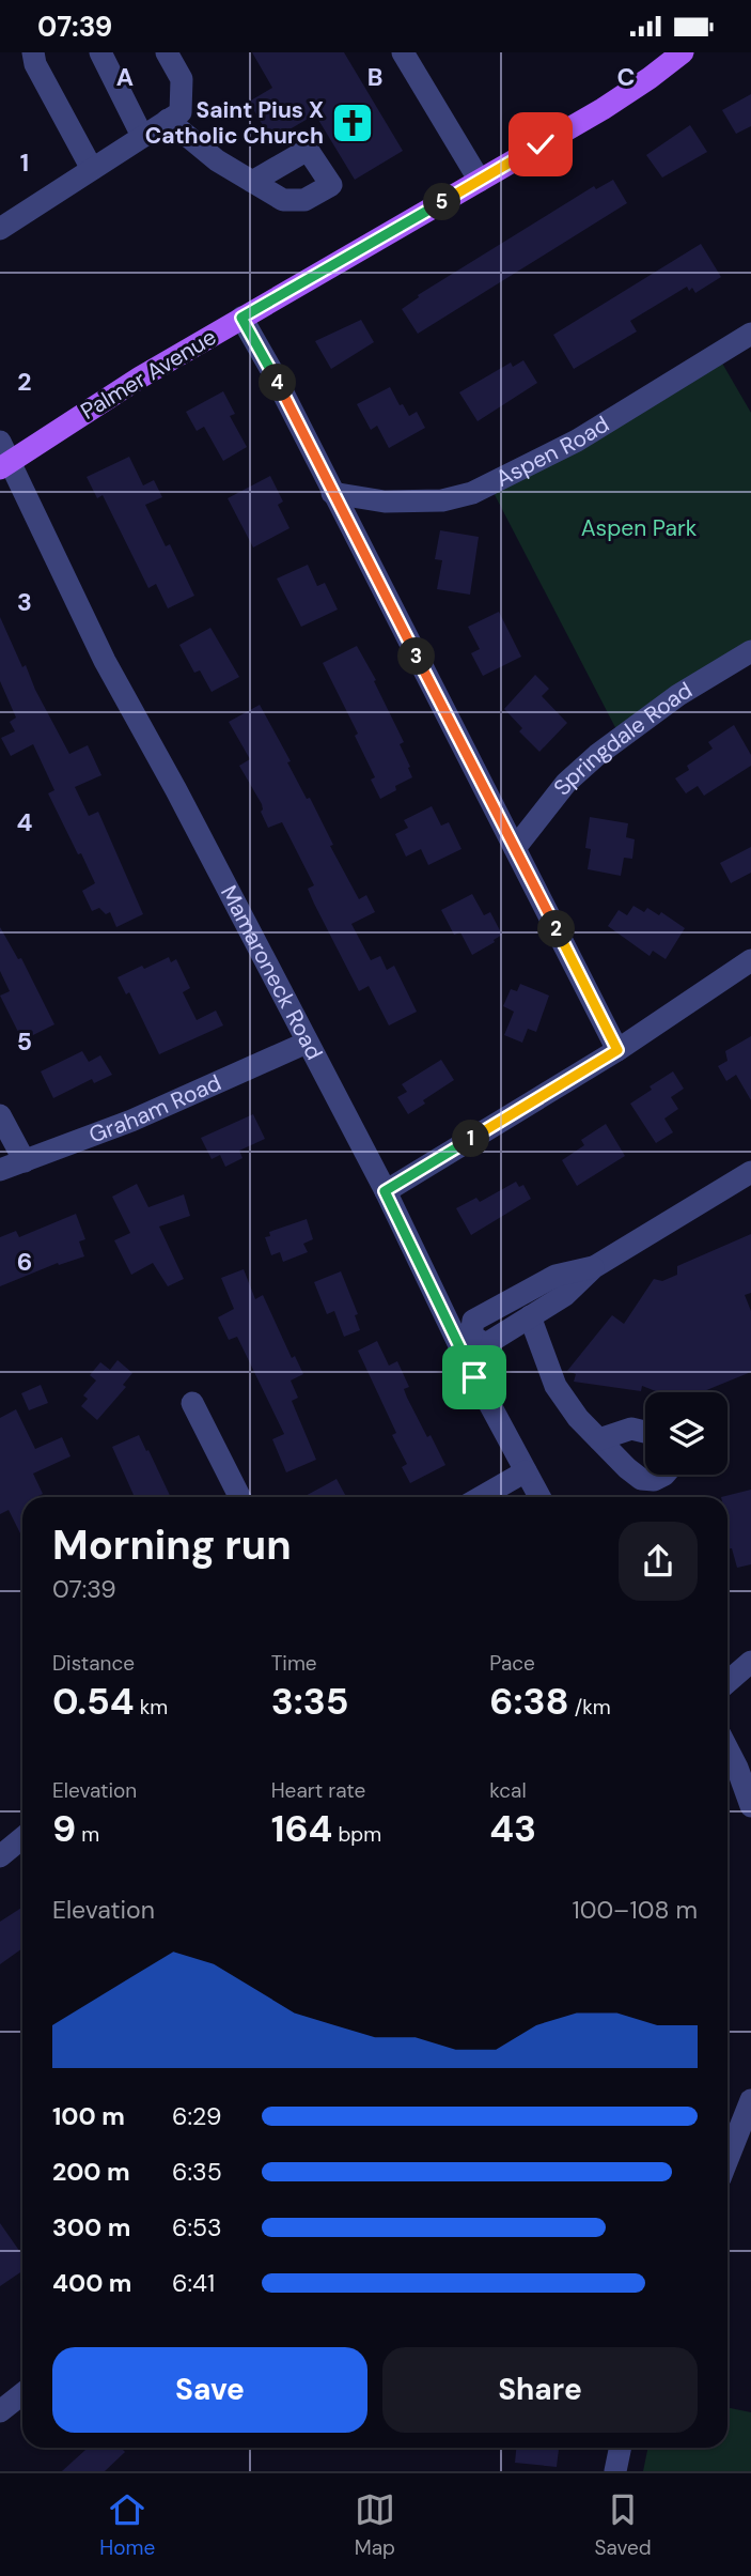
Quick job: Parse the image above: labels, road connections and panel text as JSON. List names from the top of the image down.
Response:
{
  "streets": {
    "main road": ["Palmer Avenue"],
    "street": [
      "Aspen Road",
      "Springdale Road",
      "Mamaroneck Road",
      "Graham Road"
    ]
  },
  "crossings": [
    ["Palmer Avenue", "Mamaroneck Road"],
    ["Mamaroneck Road", "Graham Road"]
  ],
  "parks": ["Aspen Park"],
  "places": {
    "church": ["Saint Pius X Catholic Church"]
  },
  "page": {
    "status": "07:39",
    "pins": [
      "5",
      "4",
      "3",
      "2",
      "1"
    ],
    "heading": ["Morning run", "07:39"],
    "stats": [
      ["Distance", "0.54 km"],
      ["Time", "3:35"],
      ["Pace", "6:38 /km"],
      ["Elevation", "9 m"],
      ["Heart rate", "164 bpm"],
      ["kcal", "43"]
    ],
    "chart": ["Elevation", "100–108 m"],
    "list": [
      {
        "name": "100 m",
        "note": "6:29"
      },
      {
        "name": "200 m",
        "note": "6:35"
      },
      {
        "name": "300 m",
        "note": "6:53"
      },
      {
        "name": "400 m",
        "note": "6:41"
      }
    ],
    "buttons": ["Save", "Share"],
    "tabs": ["Home", "Map", "Saved"]
  },
  "grid": {
    "columns": ["A", "B", "C"],
    "rows": [
      "1",
      "2",
      "3",
      "4",
      "5",
      "6"
    ]
  }
}
